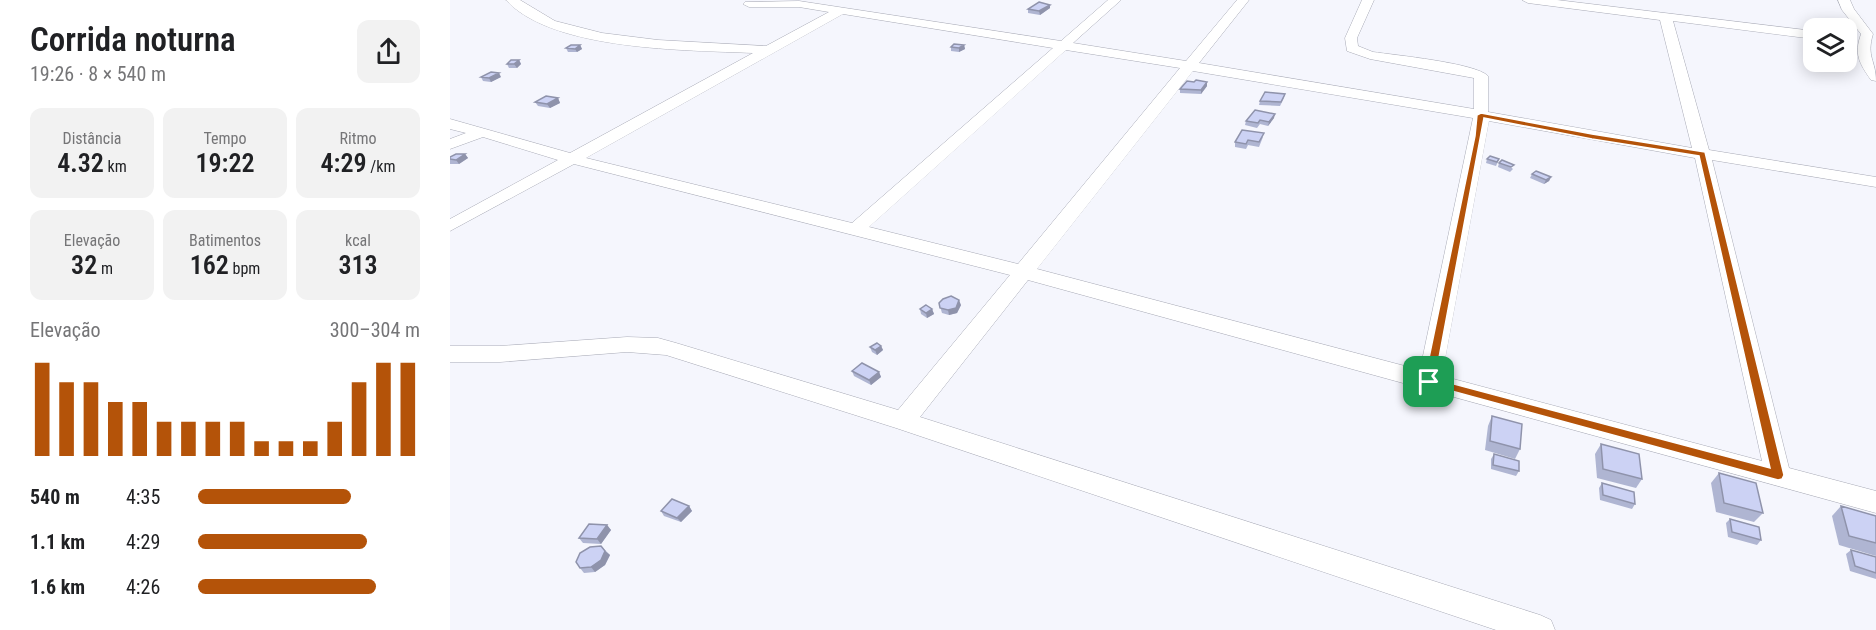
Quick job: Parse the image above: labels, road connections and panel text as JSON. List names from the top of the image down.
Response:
{
  "page": {
    "heading": ["Corrida noturna", "19:26 · 8 × 540 m"],
    "stats": [
      ["Distância", "4.32 km"],
      ["Tempo", "19:22"],
      ["Ritmo", "4:29 /km"],
      ["Elevação", "32 m"],
      ["Batimentos", "162 bpm"],
      ["kcal", "313"]
    ],
    "chart": ["Elevação", "300–304 m"],
    "list": [
      {
        "name": "540 m",
        "note": "4:35"
      },
      {
        "name": "1.1 km",
        "note": "4:29"
      },
      {
        "name": "1.6 km",
        "note": "4:26"
      }
    ]
  }
}
